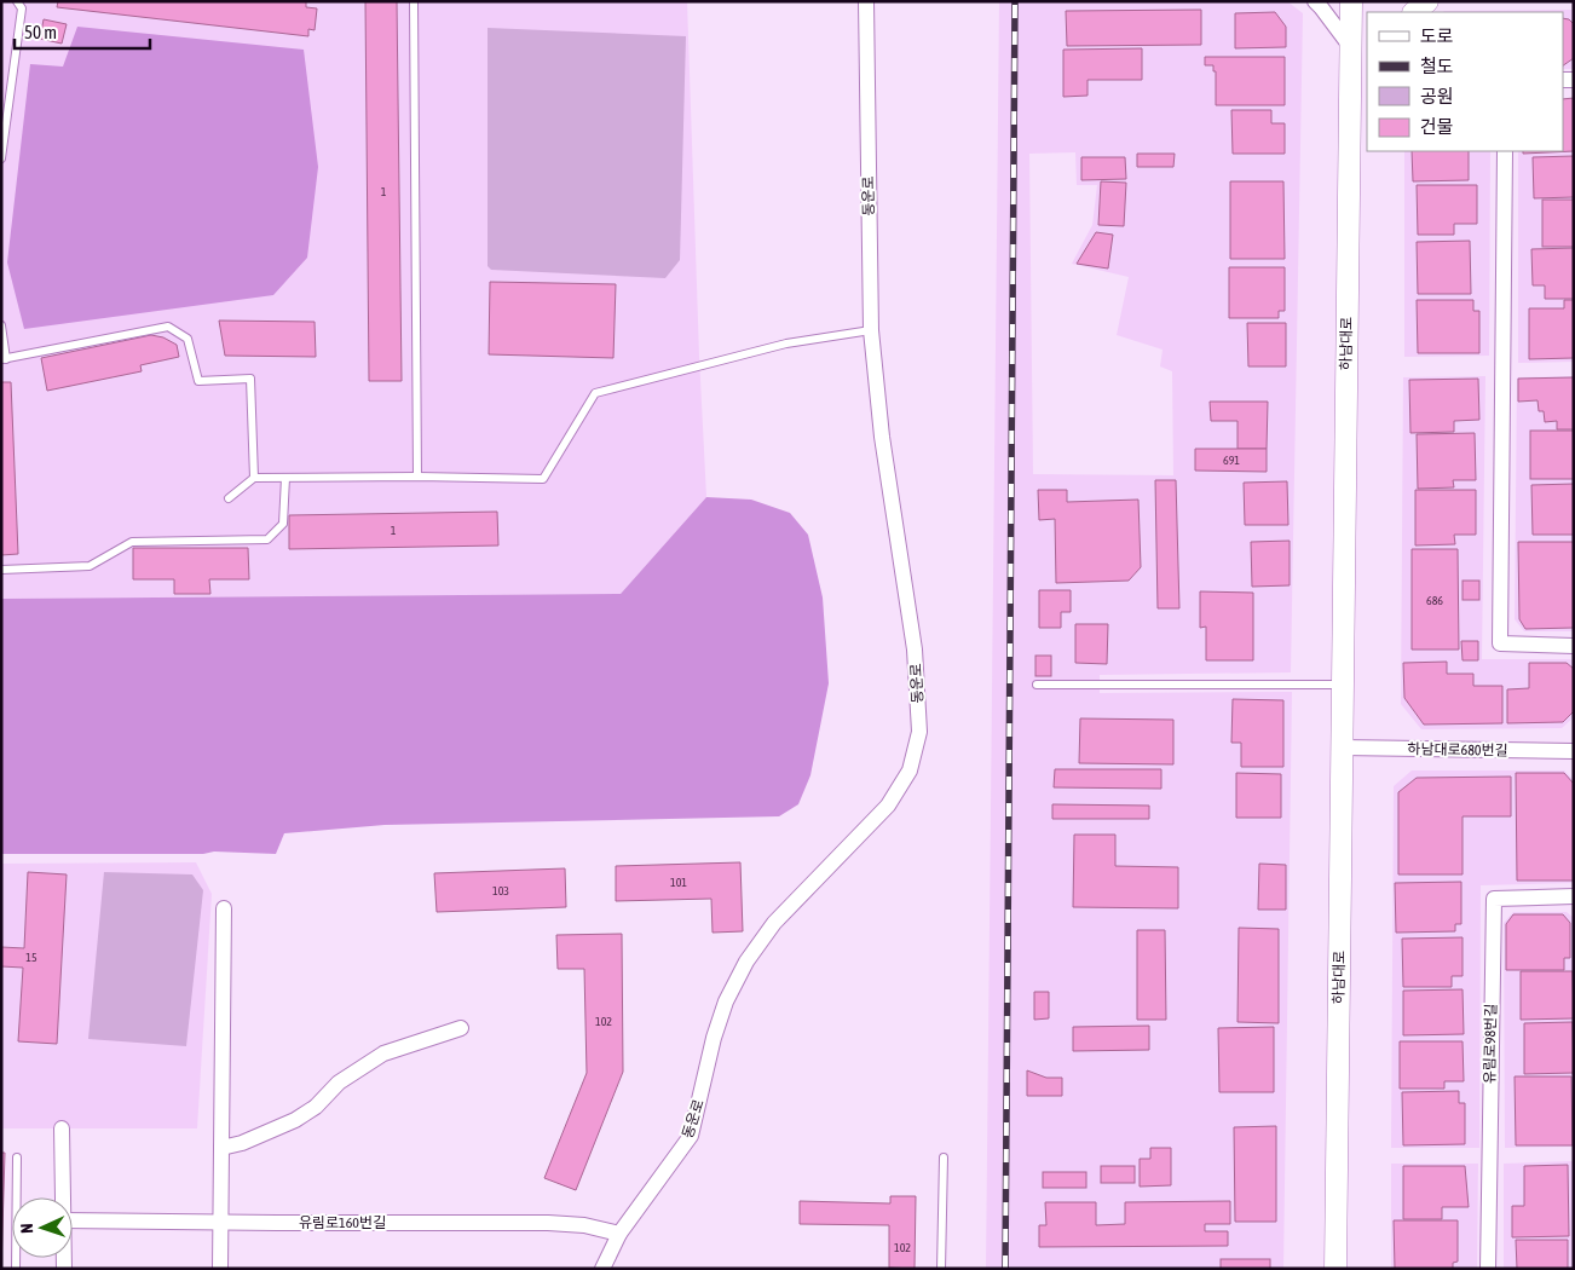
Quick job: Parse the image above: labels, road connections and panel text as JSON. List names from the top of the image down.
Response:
{
  "streets": {
    "main road": ["하남대로"],
    "street": [
      "동운로",
      "하남대로680번길",
      "유림로98번길",
      "유림로160번길"
    ]
  },
  "crossings": [
    ["동운로", "유림로160번길"],
    ["하남대로", "하남대로680번길"]
  ],
  "house_numbers": [
    "1",
    "691",
    "1",
    "686",
    "101",
    "103",
    "15",
    "102",
    "102"
  ],
  "legend": [
    "도로",
    "철도",
    "공원",
    "건물"
  ],
  "scale_bar": "50 m",
  "north": "left"
}
